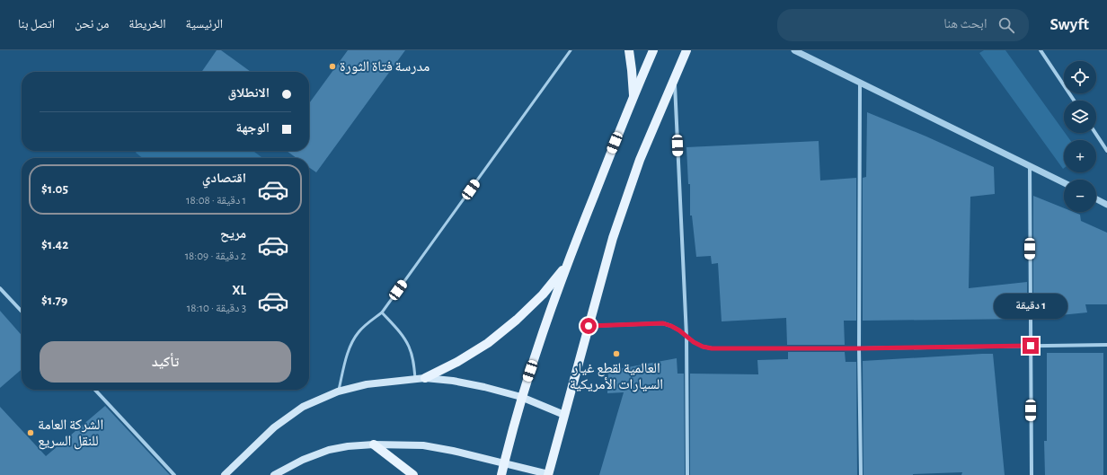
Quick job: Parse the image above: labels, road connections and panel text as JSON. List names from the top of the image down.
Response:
{
  "places": ["مدرسة فتاة الثورة", "العالمية لقطع غيار السيارات الأمريكية", "الشركة العامة للنقل السريع"],
  "page": {
    "header": "Swyft",
    "search": "ابحث هنا",
    "nav": [
      "الرئيسية",
      "الخريطة",
      "من نحن",
      "اتصل بنا"
    ],
    "map_buttons": ["+", "−"],
    "banner": ["الانطلاق", "الوجهة"],
    "list": [
      {
        "name": "اقتصادي",
        "note": "1 دقيقة · 18:08",
        "value": "$1.05"
      },
      {
        "name": "مريح",
        "note": "2 دقيقة · 18:09",
        "value": "$1.42"
      },
      {
        "name": "XL",
        "note": "3 دقيقة · 18:10",
        "value": "$1.79"
      }
    ],
    "bubble": "1 دقيقة",
    "buttons": "تأكيد"
  }
}
